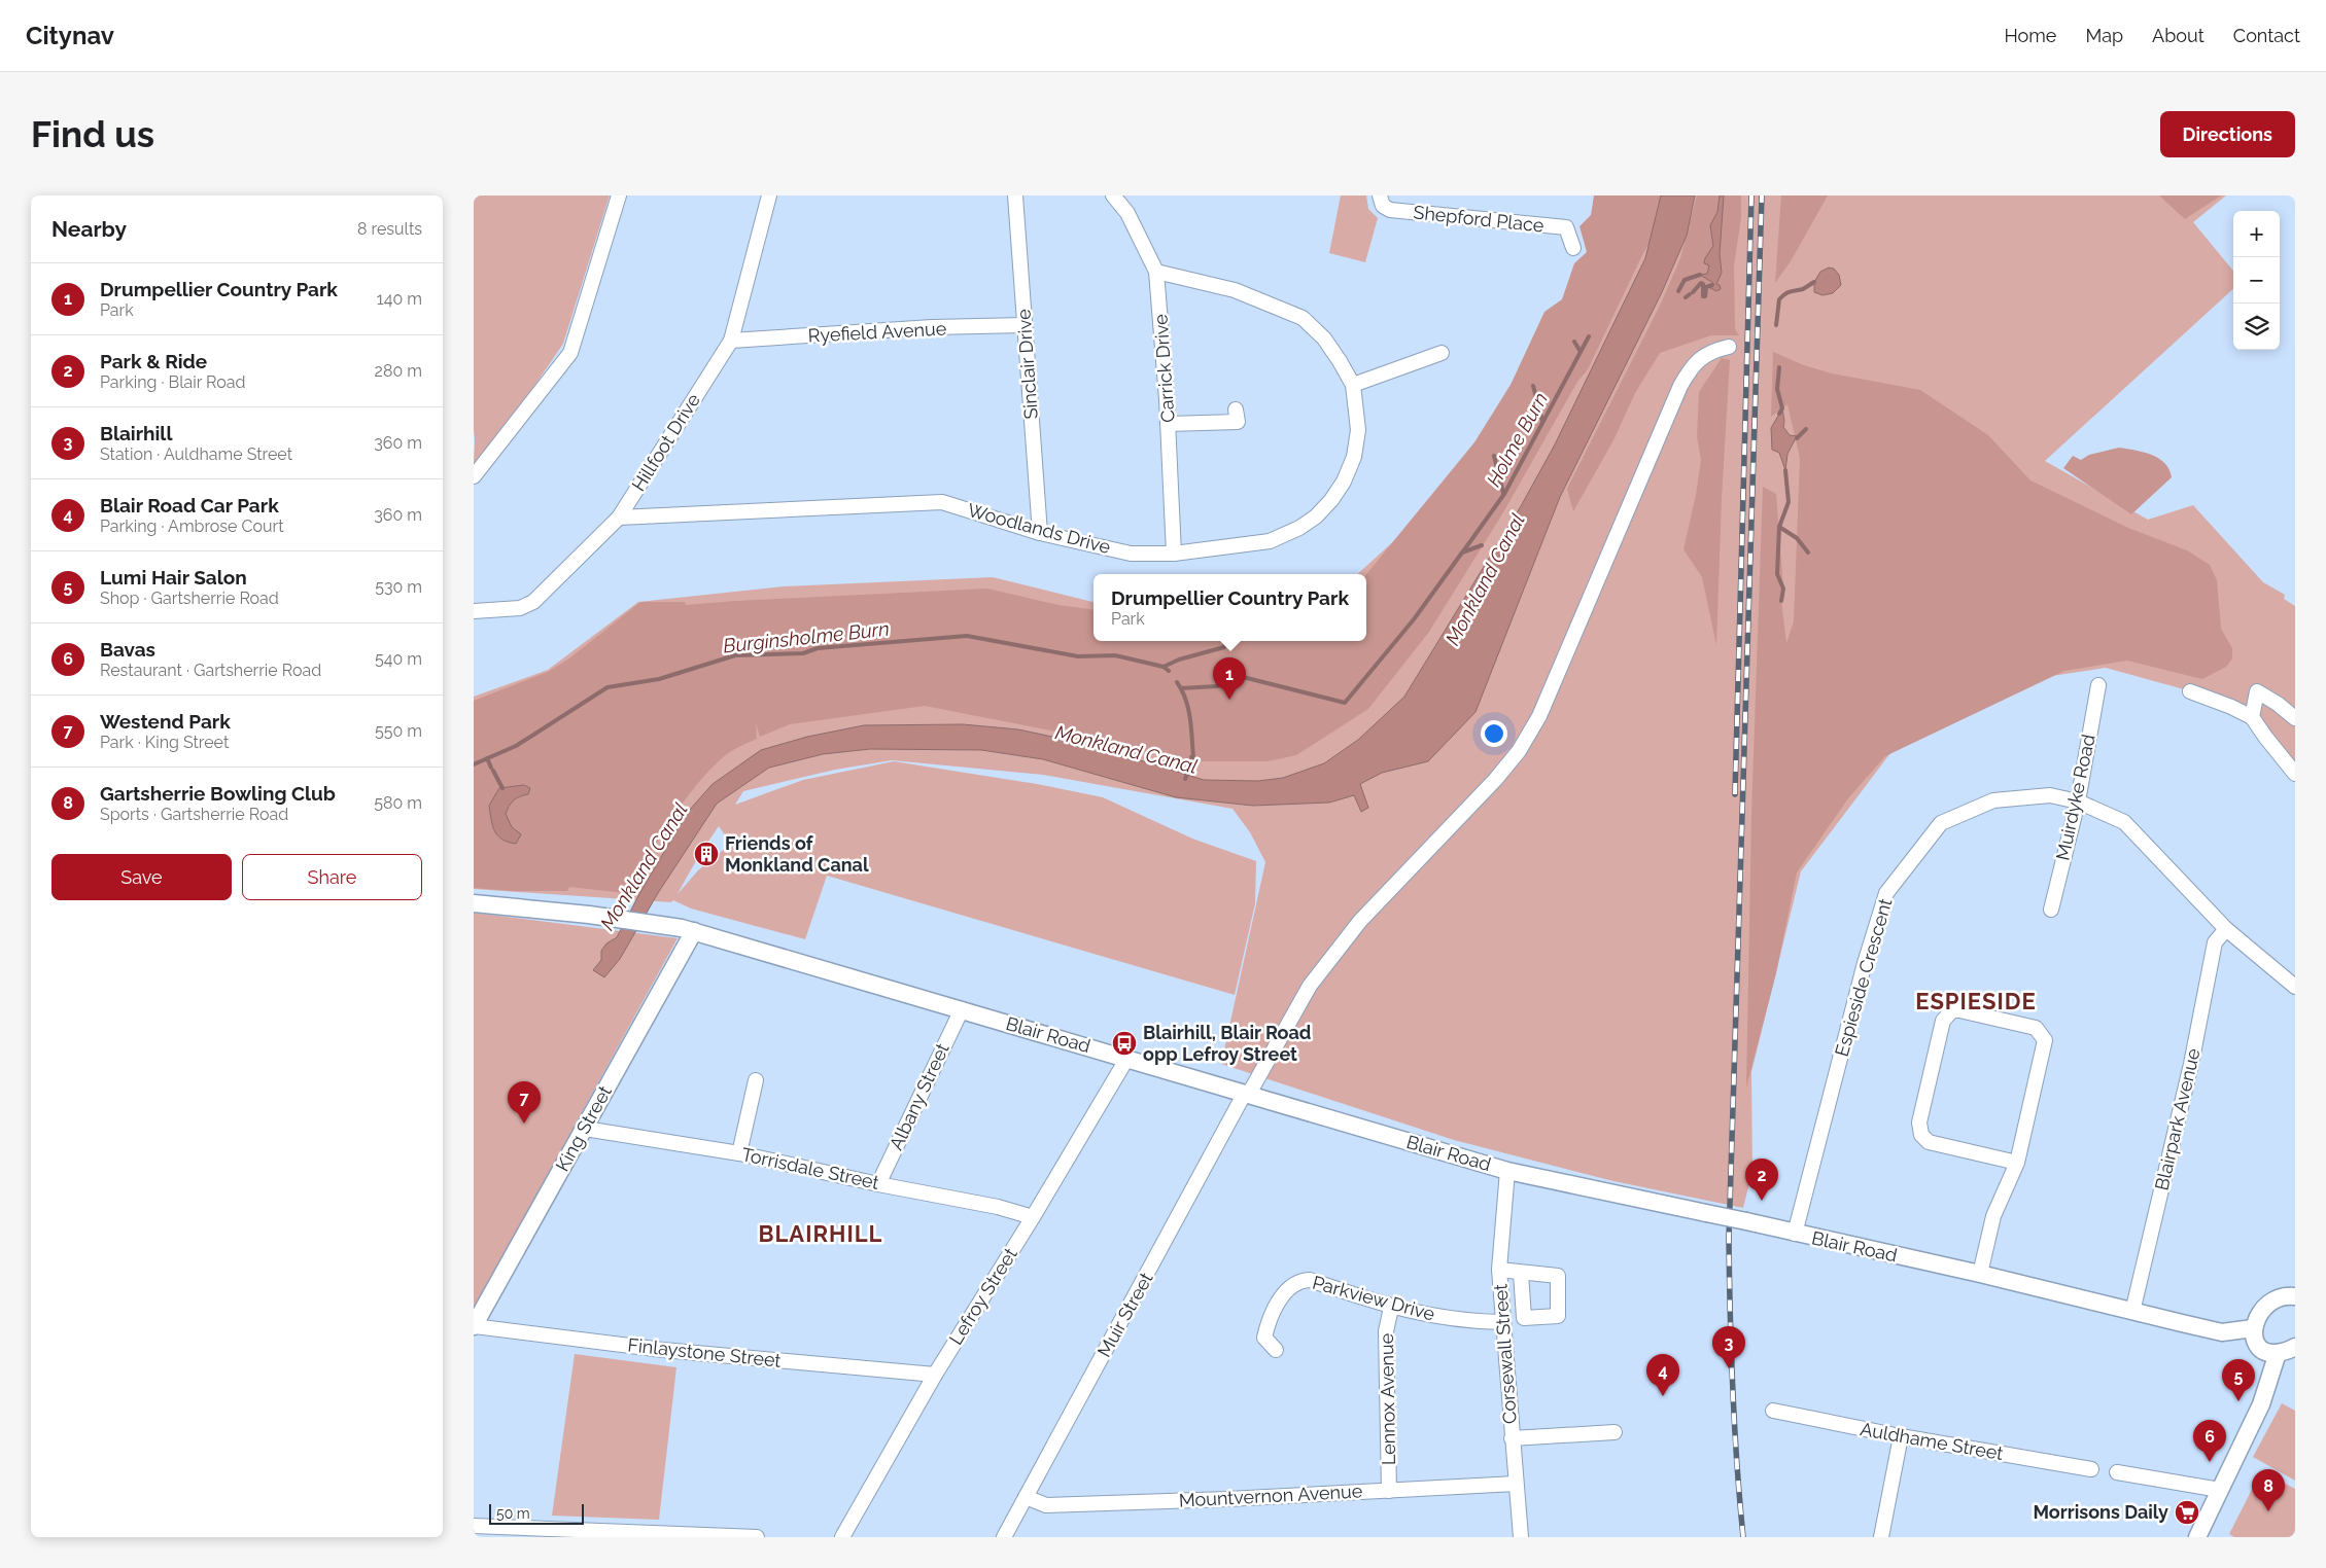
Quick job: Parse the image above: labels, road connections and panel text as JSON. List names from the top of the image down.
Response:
{
  "streets": {
    "street": [
      "Shepford Place",
      "Ryefield Avenue",
      "Sinclair Drive",
      "Carrick Drive",
      "Hillfoot Drive",
      "Woodlands Drive",
      "Muirdyke Road",
      "Espieside Crescent",
      "Blair Road",
      "Albany Street",
      "Blairpark Avenue",
      "King Street",
      "Torrisdale Street",
      "Lefroy Street",
      "Parkview Drive",
      "Muir Street",
      "Finlaystone Street",
      "Corsewall Street",
      "Lennox Avenue",
      "Auldhame Street",
      "Mountvernon Avenue"
    ]
  },
  "crossings": [
    ["Ryefield Avenue", "Sinclair Drive"],
    ["Ryefield Avenue", "Hillfoot Drive"],
    ["Sinclair Drive", "Woodlands Drive"],
    ["Carrick Drive", "Woodlands Drive"],
    ["Hillfoot Drive", "Woodlands Drive"],
    ["Muirdyke Road", "Espieside Crescent"],
    ["Espieside Crescent", "Blair Road"],
    ["Espieside Crescent", "Blairpark Avenue"],
    ["Blair Road", "Albany Street"],
    ["Blair Road", "Blairpark Avenue"],
    ["Blair Road", "King Street"],
    ["Blair Road", "Lefroy Street"],
    ["Blair Road", "Muir Street"],
    ["Blair Road", "Corsewall Street"],
    ["Albany Street", "Torrisdale Street"],
    ["King Street", "Torrisdale Street"],
    ["King Street", "Finlaystone Street"],
    ["Torrisdale Street", "Lefroy Street"],
    ["Lefroy Street", "Finlaystone Street"],
    ["Parkview Drive", "Corsewall Street"],
    ["Parkview Drive", "Lennox Avenue"],
    ["Muir Street", "Mountvernon Avenue"],
    ["Corsewall Street", "Mountvernon Avenue"],
    ["Lennox Avenue", "Mountvernon Avenue"]
  ],
  "districts": ["ESPIESIDE", "BLAIRHILL"],
  "water": ["Holme Burn", "Monkland Canal", "Burginsholme Burn"],
  "places": {
    "building": ["Friends of Monkland Canal"],
    "bus stop": ["Blairhill, Blair Road opp Lefroy Street"],
    "supermarket": ["Morrisons Daily"]
  },
  "scale_bar": "50 m",
  "page": {
    "header": "Citynav",
    "nav": [
      "Home",
      "Map",
      "About",
      "Contact"
    ],
    "buttons": [
      "Directions",
      ["Save", "Share"]
    ],
    "title": "Find us",
    "heading": ["Nearby", "8 results"],
    "map_buttons": ["+", "−"],
    "list": [
      {
        "mark": "1",
        "name": "Drumpellier Country Park",
        "note": "Park",
        "value": "140 m"
      },
      {
        "mark": "2",
        "name": "Park & Ride",
        "note": "Parking · Blair Road",
        "value": "280 m"
      },
      {
        "mark": "3",
        "name": "Blairhill",
        "note": "Station · Auldhame Street",
        "value": "360 m"
      },
      {
        "mark": "4",
        "name": "Blair Road Car Park",
        "note": "Parking · Ambrose Court",
        "value": "360 m"
      },
      {
        "mark": "5",
        "name": "Lumi Hair Salon",
        "note": "Shop · Gartsherrie Road",
        "value": "530 m"
      },
      {
        "mark": "6",
        "name": "Bavas",
        "note": "Restaurant · Gartsherrie Road",
        "value": "540 m"
      },
      {
        "mark": "7",
        "name": "Westend Park",
        "note": "Park · King Street",
        "value": "550 m"
      },
      {
        "mark": "8",
        "name": "Gartsherrie Bowling Club",
        "note": "Sports · Gartsherrie Road",
        "value": "580 m"
      }
    ],
    "popup": ["Drumpellier Country Park", "Park"],
    "pins": [
      "1",
      "7",
      "2",
      "3",
      "4",
      "5",
      "6",
      "8"
    ],
    "scale": "50 m"
  }
}
